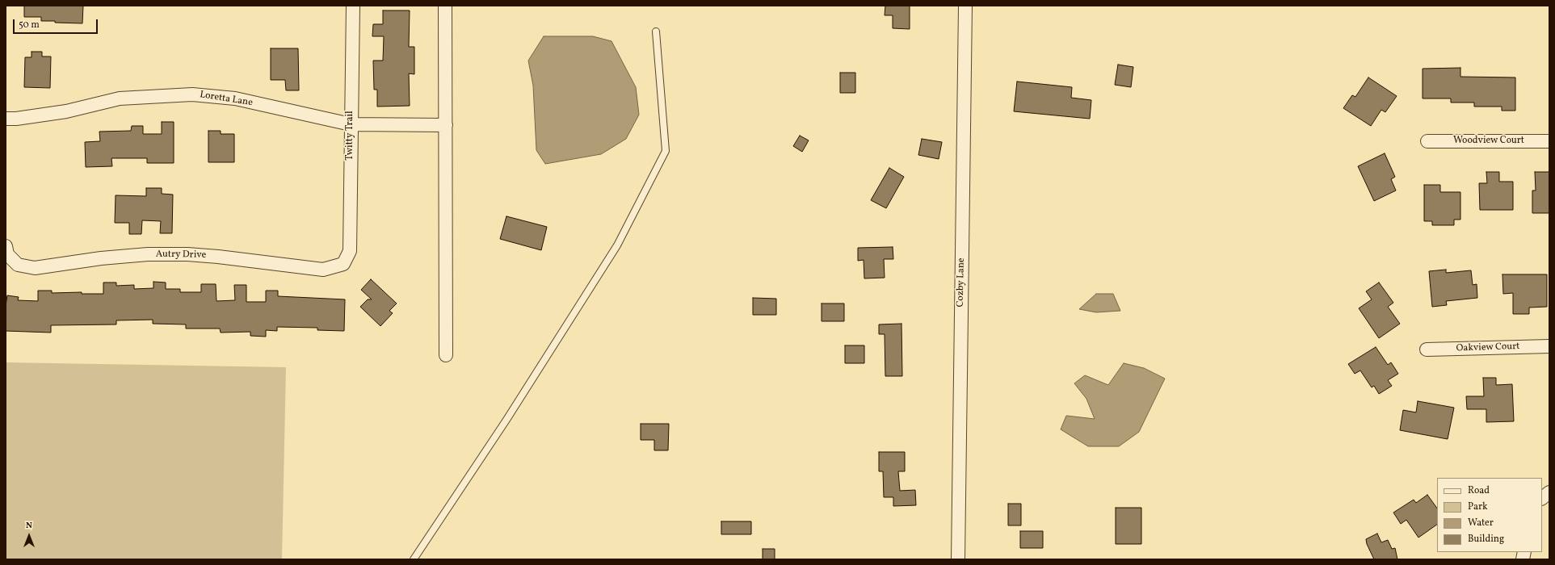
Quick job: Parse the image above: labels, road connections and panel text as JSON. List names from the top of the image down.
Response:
{
  "streets": {
    "street": [
      "Loretta Lane",
      "Twitty Trail",
      "Woodview Court",
      "Autry Drive",
      "Cozby Lane",
      "Oakview Court"
    ]
  },
  "crossings": [
    ["Loretta Lane", "Twitty Trail"],
    ["Twitty Trail", "Autry Drive"]
  ],
  "legend": [
    "Road",
    "Park",
    "Water",
    "Building"
  ],
  "scale_bar": "50 m",
  "north": "top"
}
